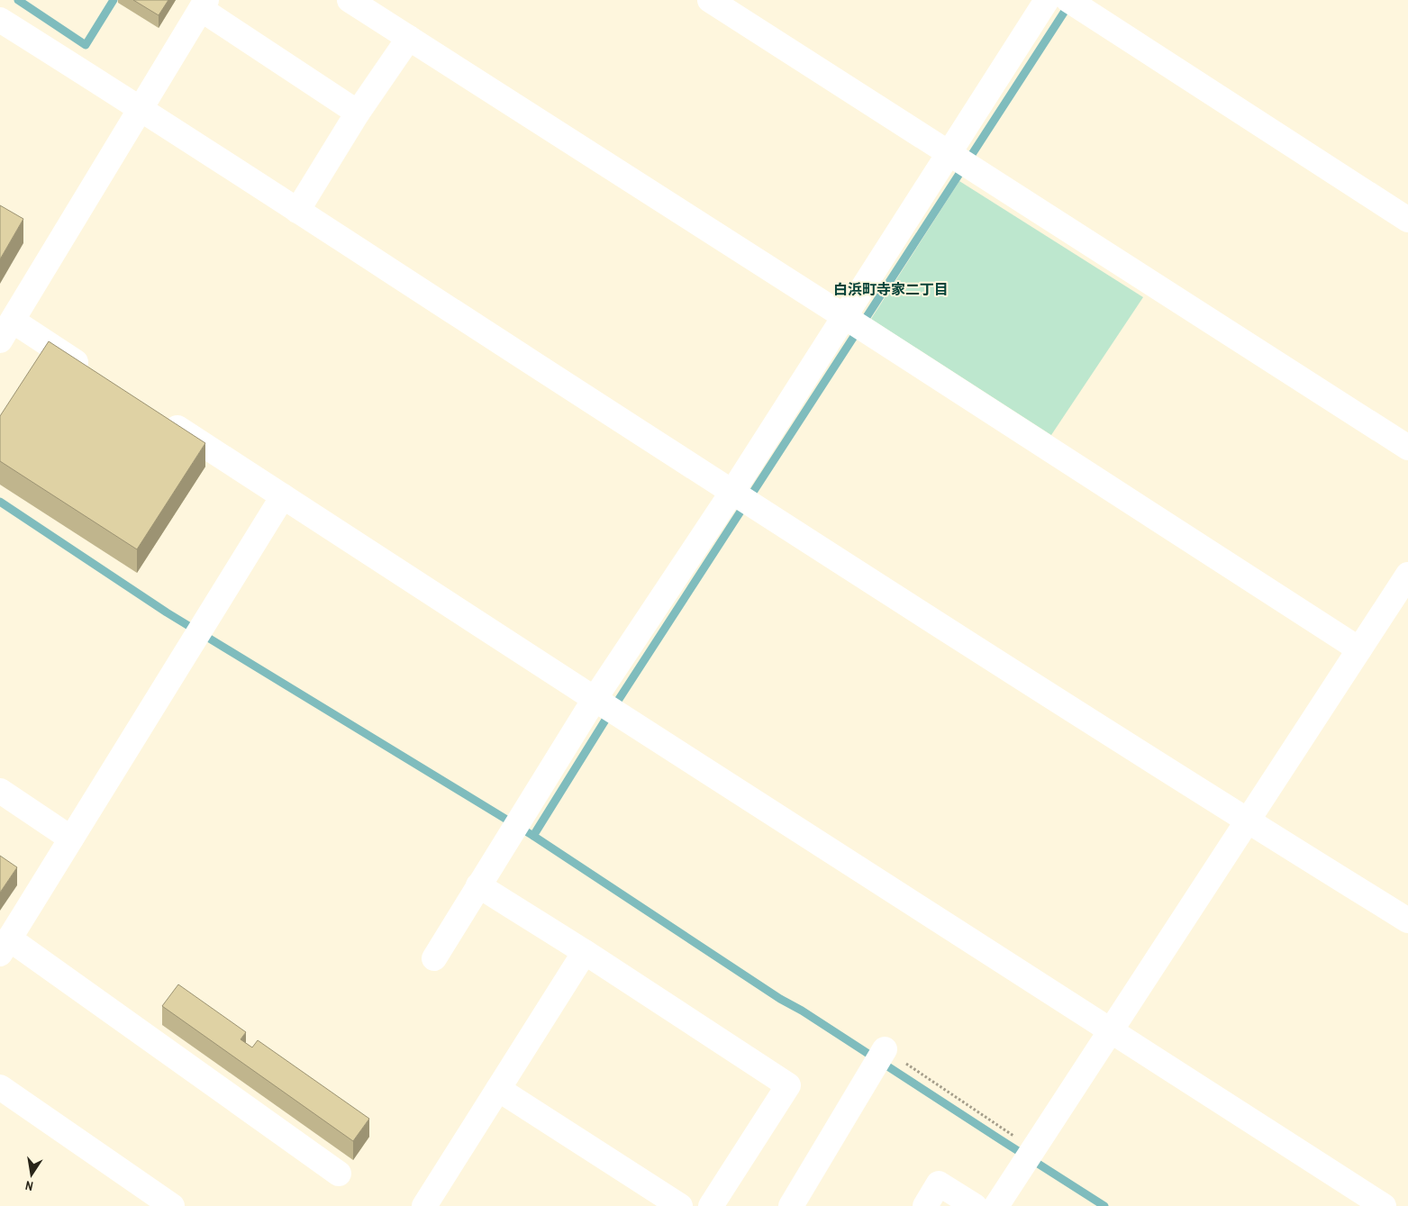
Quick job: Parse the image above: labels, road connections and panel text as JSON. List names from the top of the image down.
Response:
{
  "districts": ["白浜町寺家二丁目"],
  "north": "bottom"
}
